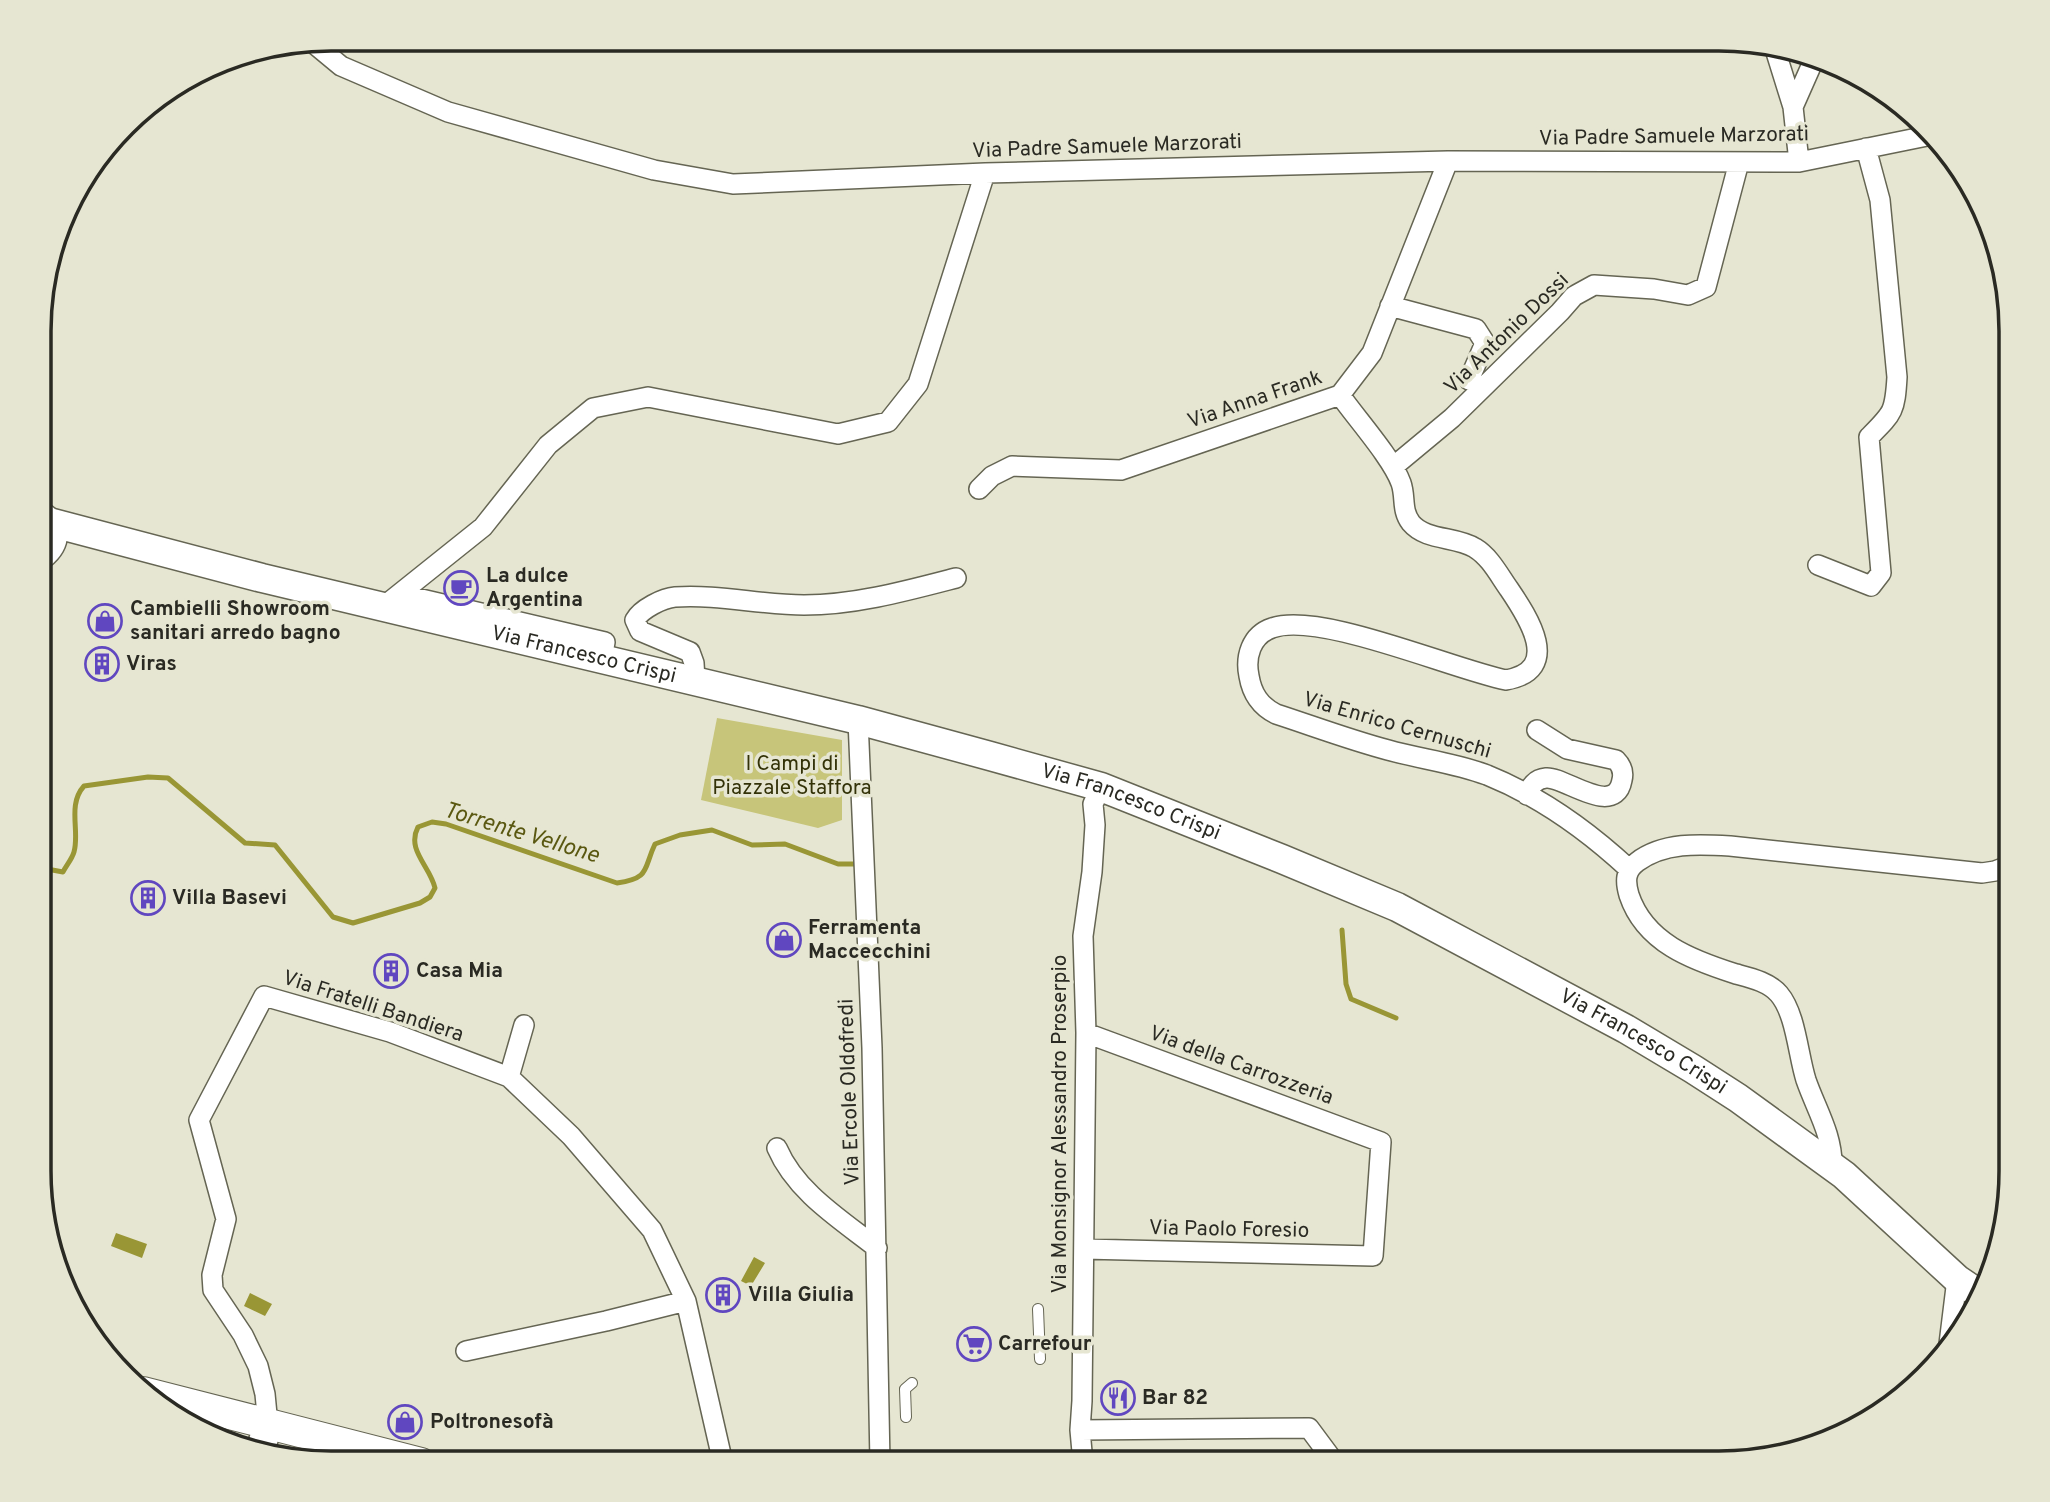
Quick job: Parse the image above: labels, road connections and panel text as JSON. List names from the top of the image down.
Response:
{
  "streets": {
    "street": [
      "Via Padre Samuele Marzorati",
      "Via Antonio Dossi",
      "Via Anna Frank",
      "Via Francesco Crispi",
      "Via Enrico Cernuschi",
      "Via Fratelli Bandiera",
      "Via della Carrozzeria",
      "Via Ercole Oldofredi",
      "Via Monsignor Alessandro Proserpio",
      "Via Paolo Foresio"
    ]
  },
  "crossings": [
    ["Via Padre Samuele Marzorati", "Via Antonio Dossi"],
    ["Via Padre Samuele Marzorati", "Via Anna Frank"],
    ["Via Antonio Dossi", "Via Enrico Cernuschi"],
    ["Via Anna Frank", "Via Enrico Cernuschi"],
    ["Via Francesco Crispi", "Via Ercole Oldofredi"],
    ["Via Francesco Crispi", "Via Monsignor Alessandro Proserpio"],
    ["Via della Carrozzeria", "Via Monsignor Alessandro Proserpio"],
    ["Via della Carrozzeria", "Via Paolo Foresio"],
    ["Via Monsignor Alessandro Proserpio", "Via Paolo Foresio"]
  ],
  "water": ["Torrente Vellone"],
  "parks": ["I Campi di Piazzale Staffora"],
  "places": {
    "cafe": ["La dulce Argentina"],
    "shop": ["Cambielli Showroom sanitari arredo bagno", "Ferramenta Maccecchini", "Poltronesofà"],
    "building": [
      "Viras",
      "Villa Basevi",
      "Casa Mia",
      "Villa Giulia"
    ],
    "supermarket": ["Carrefour"],
    "restaurant": ["Bar 82"]
  }
}
